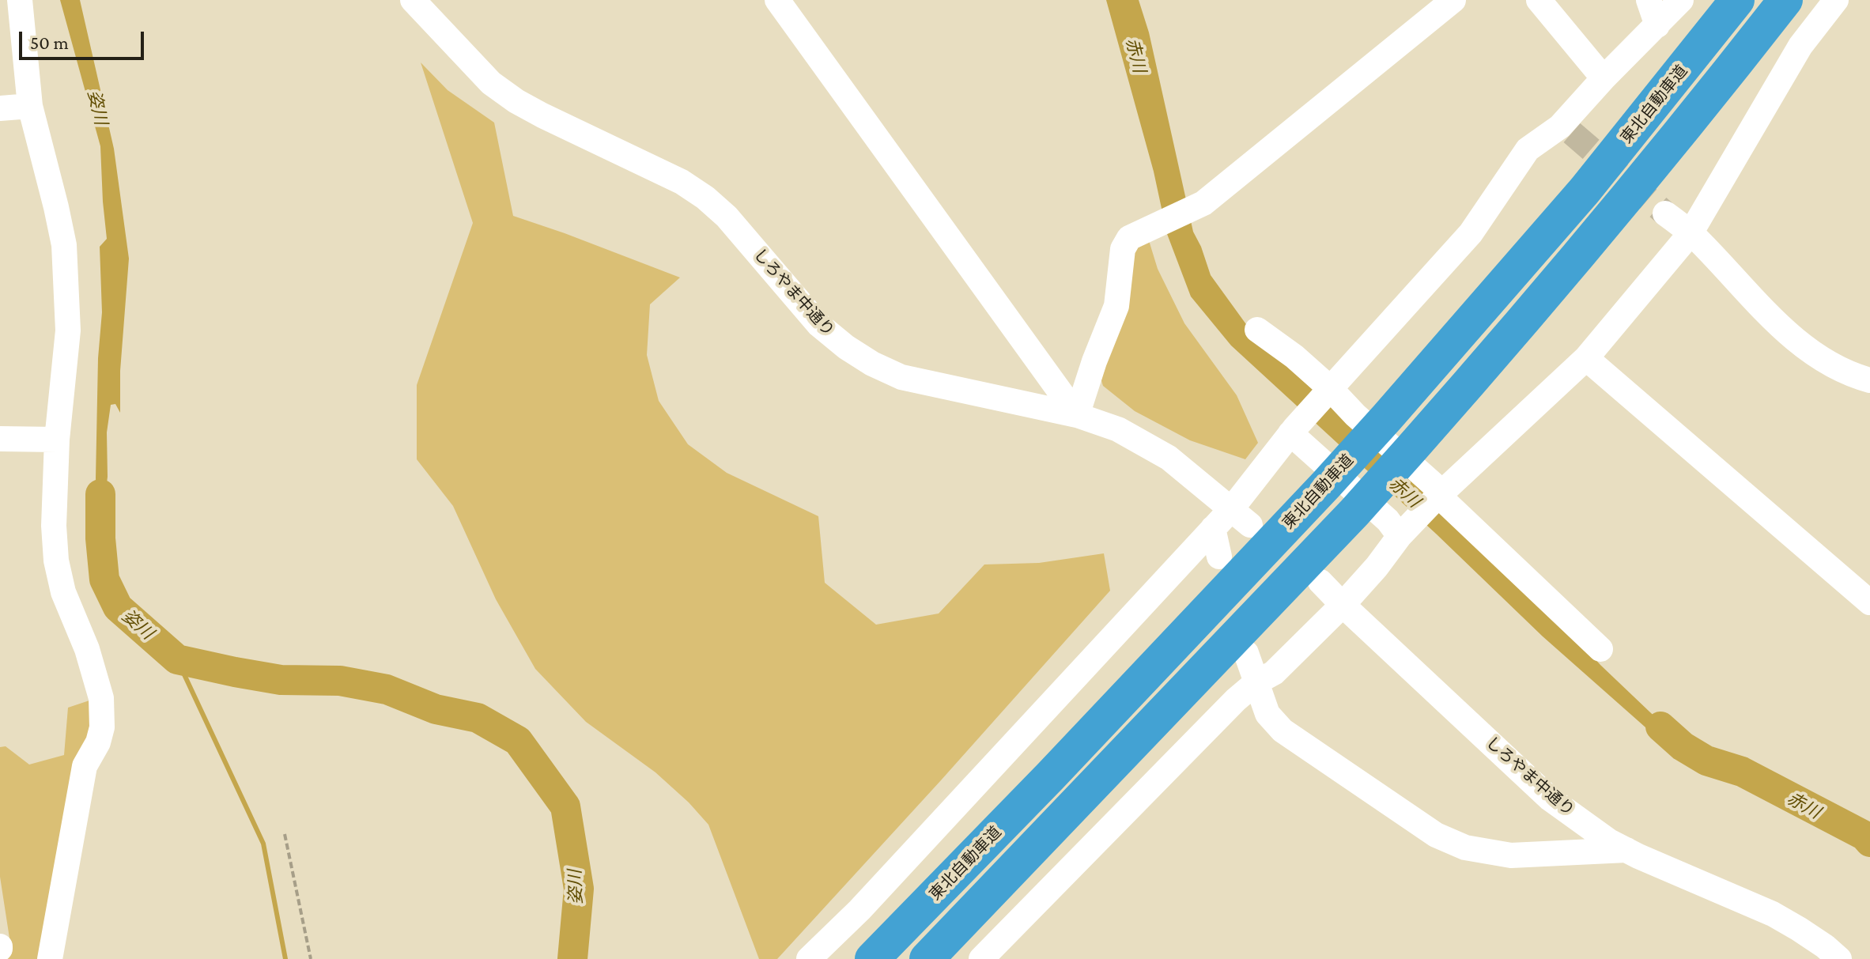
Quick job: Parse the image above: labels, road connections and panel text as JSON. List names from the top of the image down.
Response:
{
  "streets": {
    "highway": ["東北自動車道"],
    "street": ["しろやま中通り"]
  },
  "water": ["赤川", "姿川"],
  "scale_bar": "50 m"
}
